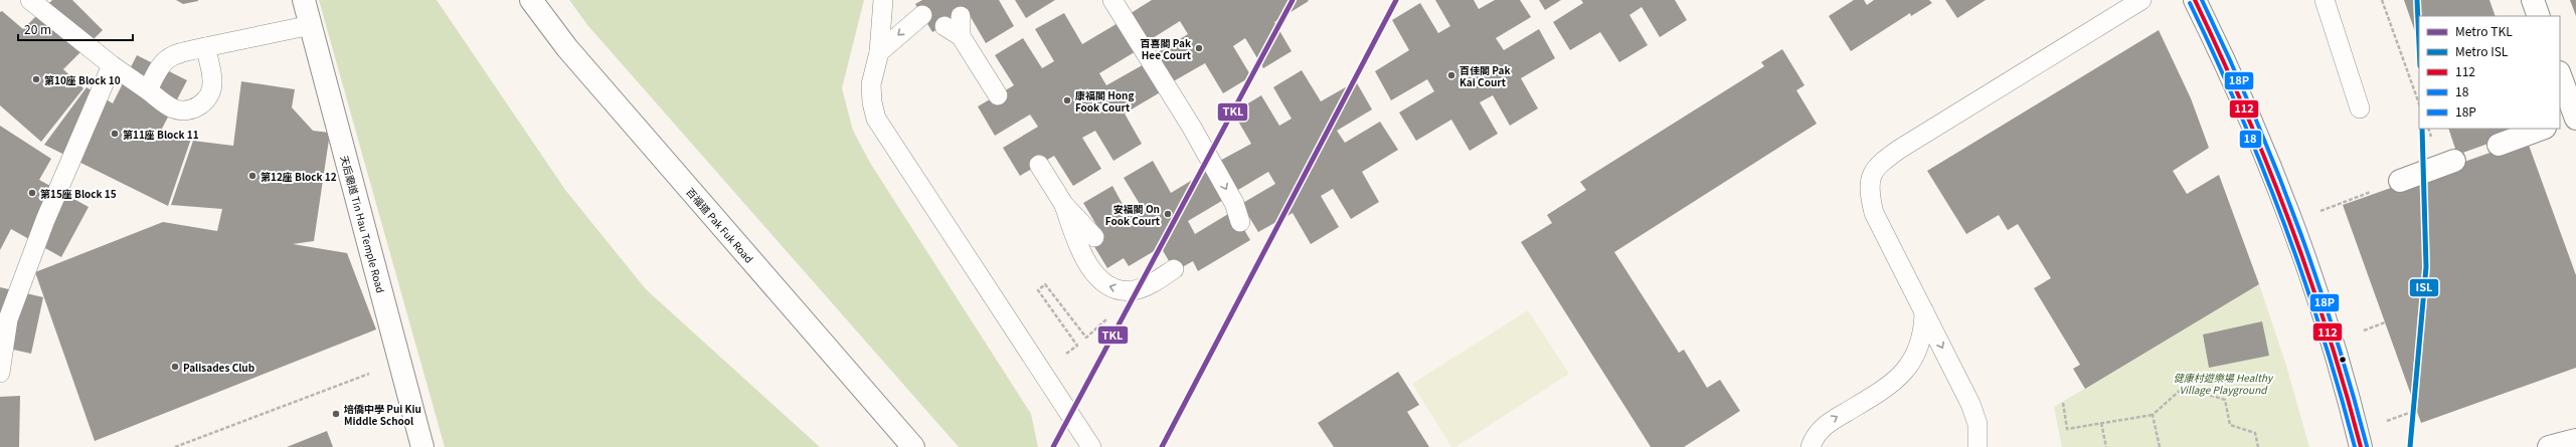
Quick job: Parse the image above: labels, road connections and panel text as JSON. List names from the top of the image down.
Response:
{
  "streets": {
    "street": ["天后廟道 Tin Hau Temple Road", "百福道 Pak Fuk Road"]
  },
  "parks": ["健康村遊樂場 Healthy Village Playground"],
  "places": [
    "百喜閣 Pak Hee Court",
    "百佳閣 Pak Kai Court",
    "第10座 Block 10",
    "康福閣 Hong Fook Court",
    "第11座 Block 11",
    "第12座 Block 12",
    "第15座 Block 15",
    "安福閣 On Fook Court",
    "Palisades Club",
    "培僑中學 Pui Kiu Middle School"
  ],
  "lines": [
    "metro line TKL",
    "metro line ISL",
    "transit line 112",
    "transit line 18P",
    "transit line 18"
  ],
  "legend": [
    "Metro TKL",
    "Metro ISL",
    "112",
    "18",
    "18P"
  ],
  "scale_bar": "20 m"
}
